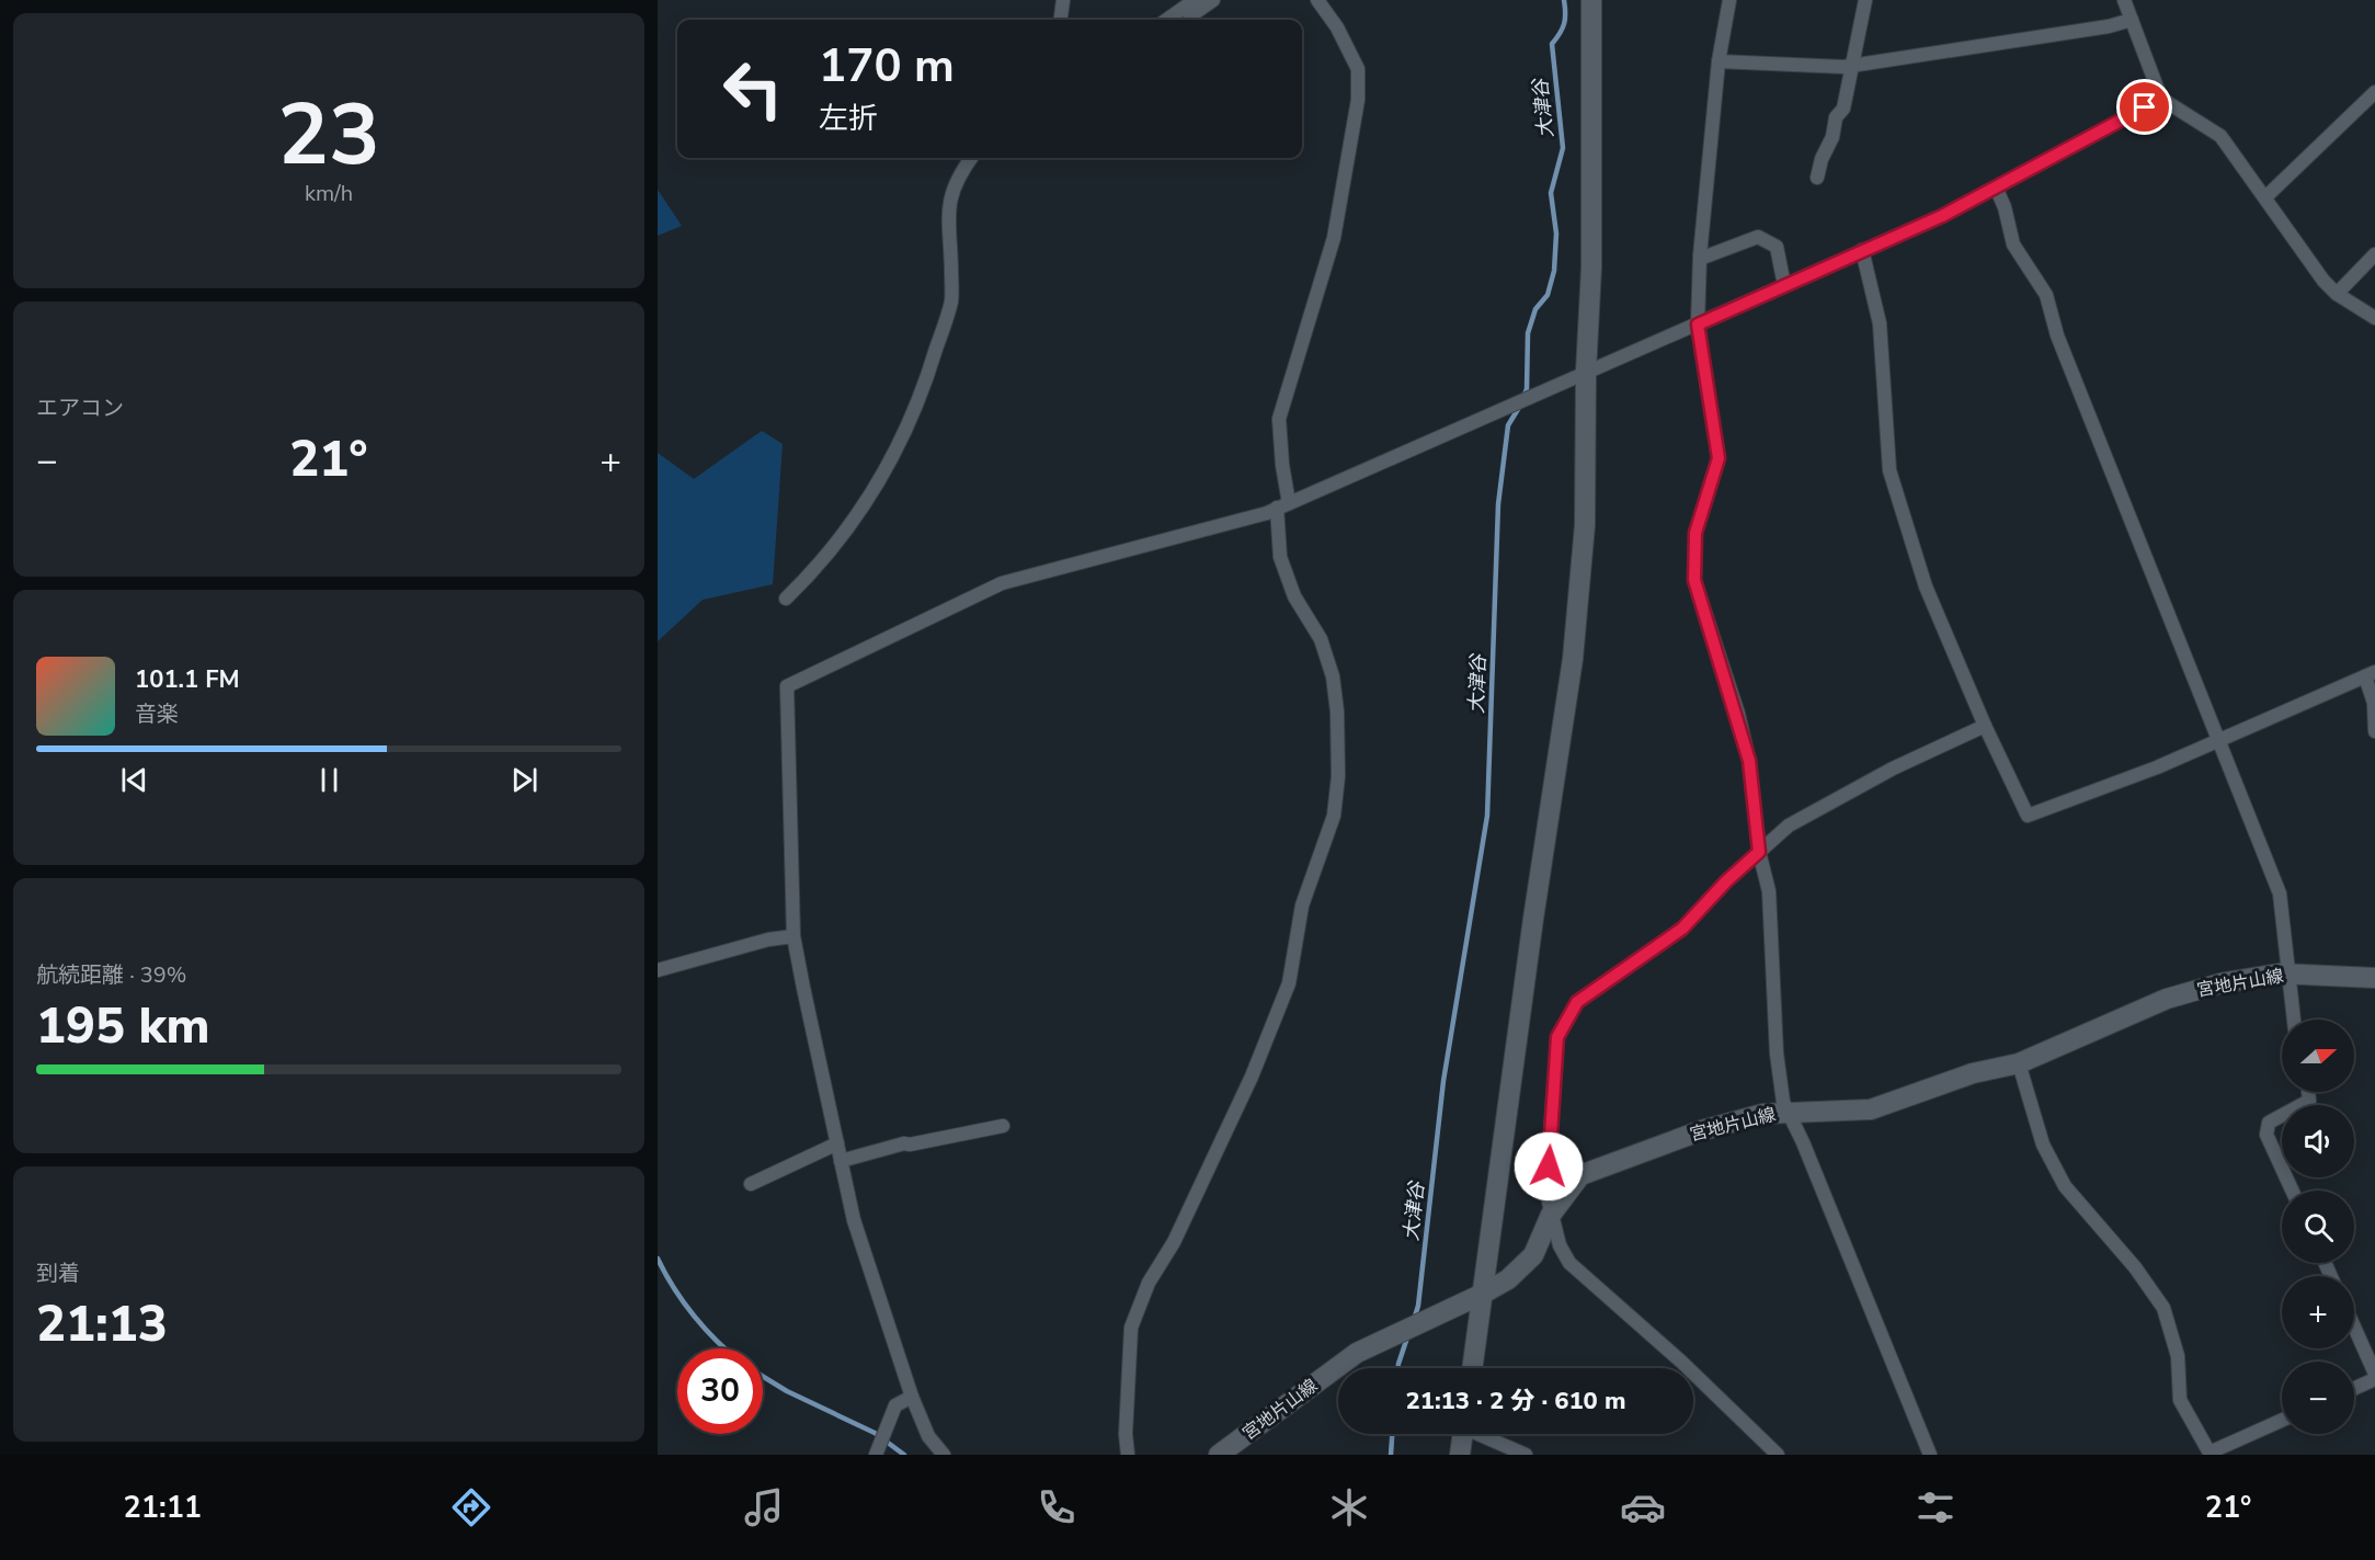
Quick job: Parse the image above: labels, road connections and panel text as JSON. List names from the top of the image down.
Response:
{
  "streets": {
    "street": ["宮地片山線"]
  },
  "water": ["大津谷"],
  "north": "right",
  "page": {
    "tile": [
      ["23", "km/h"],
      "エアコン",
      ["航続距離 · 39%", "195 km"],
      ["到着", "21:13"]
    ],
    "turn": ["170 m", "左折"],
    "heat": ["−", "21°", "+"],
    "song": ["101.1 FM", "音楽"],
    "map_buttons": ["+", "−"],
    "limit": "30",
    "trip": "21:13 · 2 分 · 610 m",
    "tabs": ["21:11", "21°"]
  }
}
